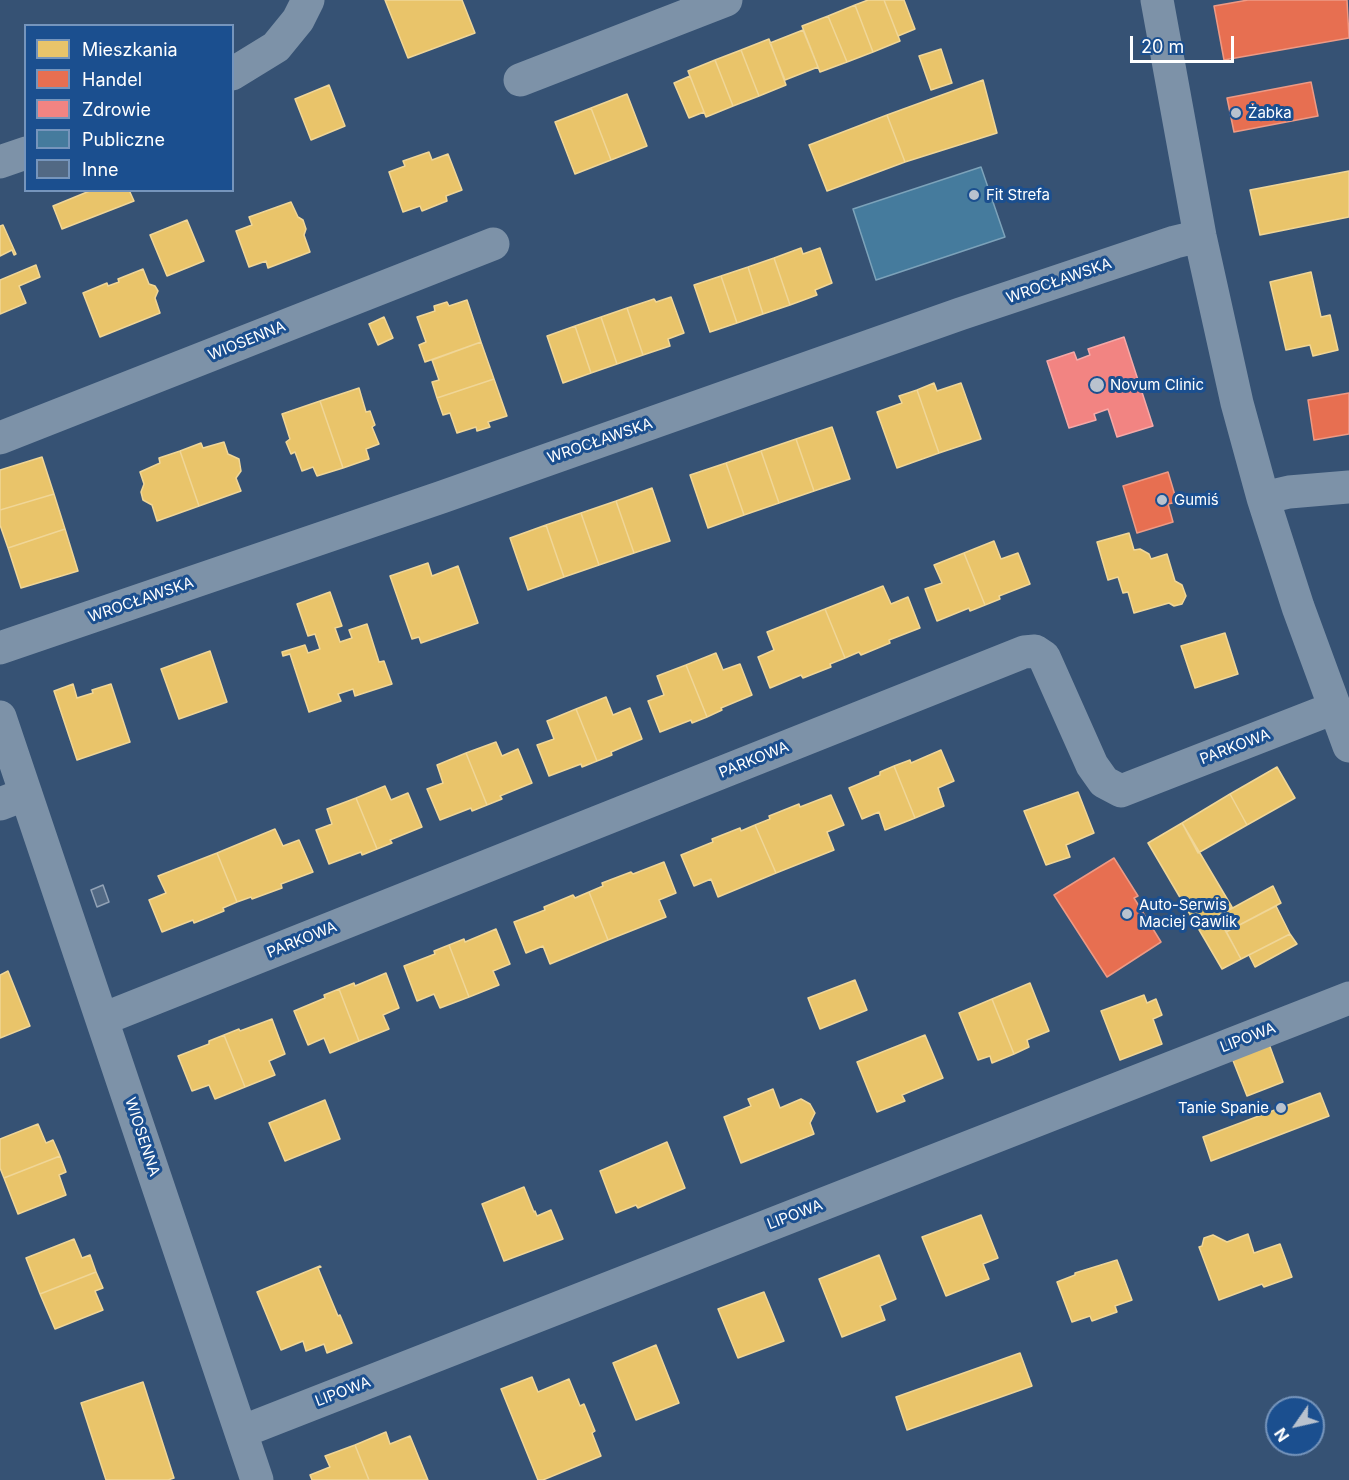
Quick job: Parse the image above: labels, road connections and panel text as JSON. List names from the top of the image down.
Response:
{
  "streets": {
    "street": [
      "WROCŁAWSKA",
      "WIOSENNA",
      "PARKOWA",
      "LIPOWA"
    ]
  },
  "crossings": [
    ["WIOSENNA", "PARKOWA"],
    ["WIOSENNA", "LIPOWA"]
  ],
  "places": [
    "Żabka",
    "Fit Strefa",
    "Novum Clinic",
    "Gumiś",
    "Auto-Serwis Maciej Gawlik",
    "Tanie Spanie"
  ],
  "legend": [
    "Mieszkania",
    "Handel",
    "Zdrowie",
    "Publiczne",
    "Inne"
  ],
  "scale_bar": "20 m",
  "north": "bottom left"
}
